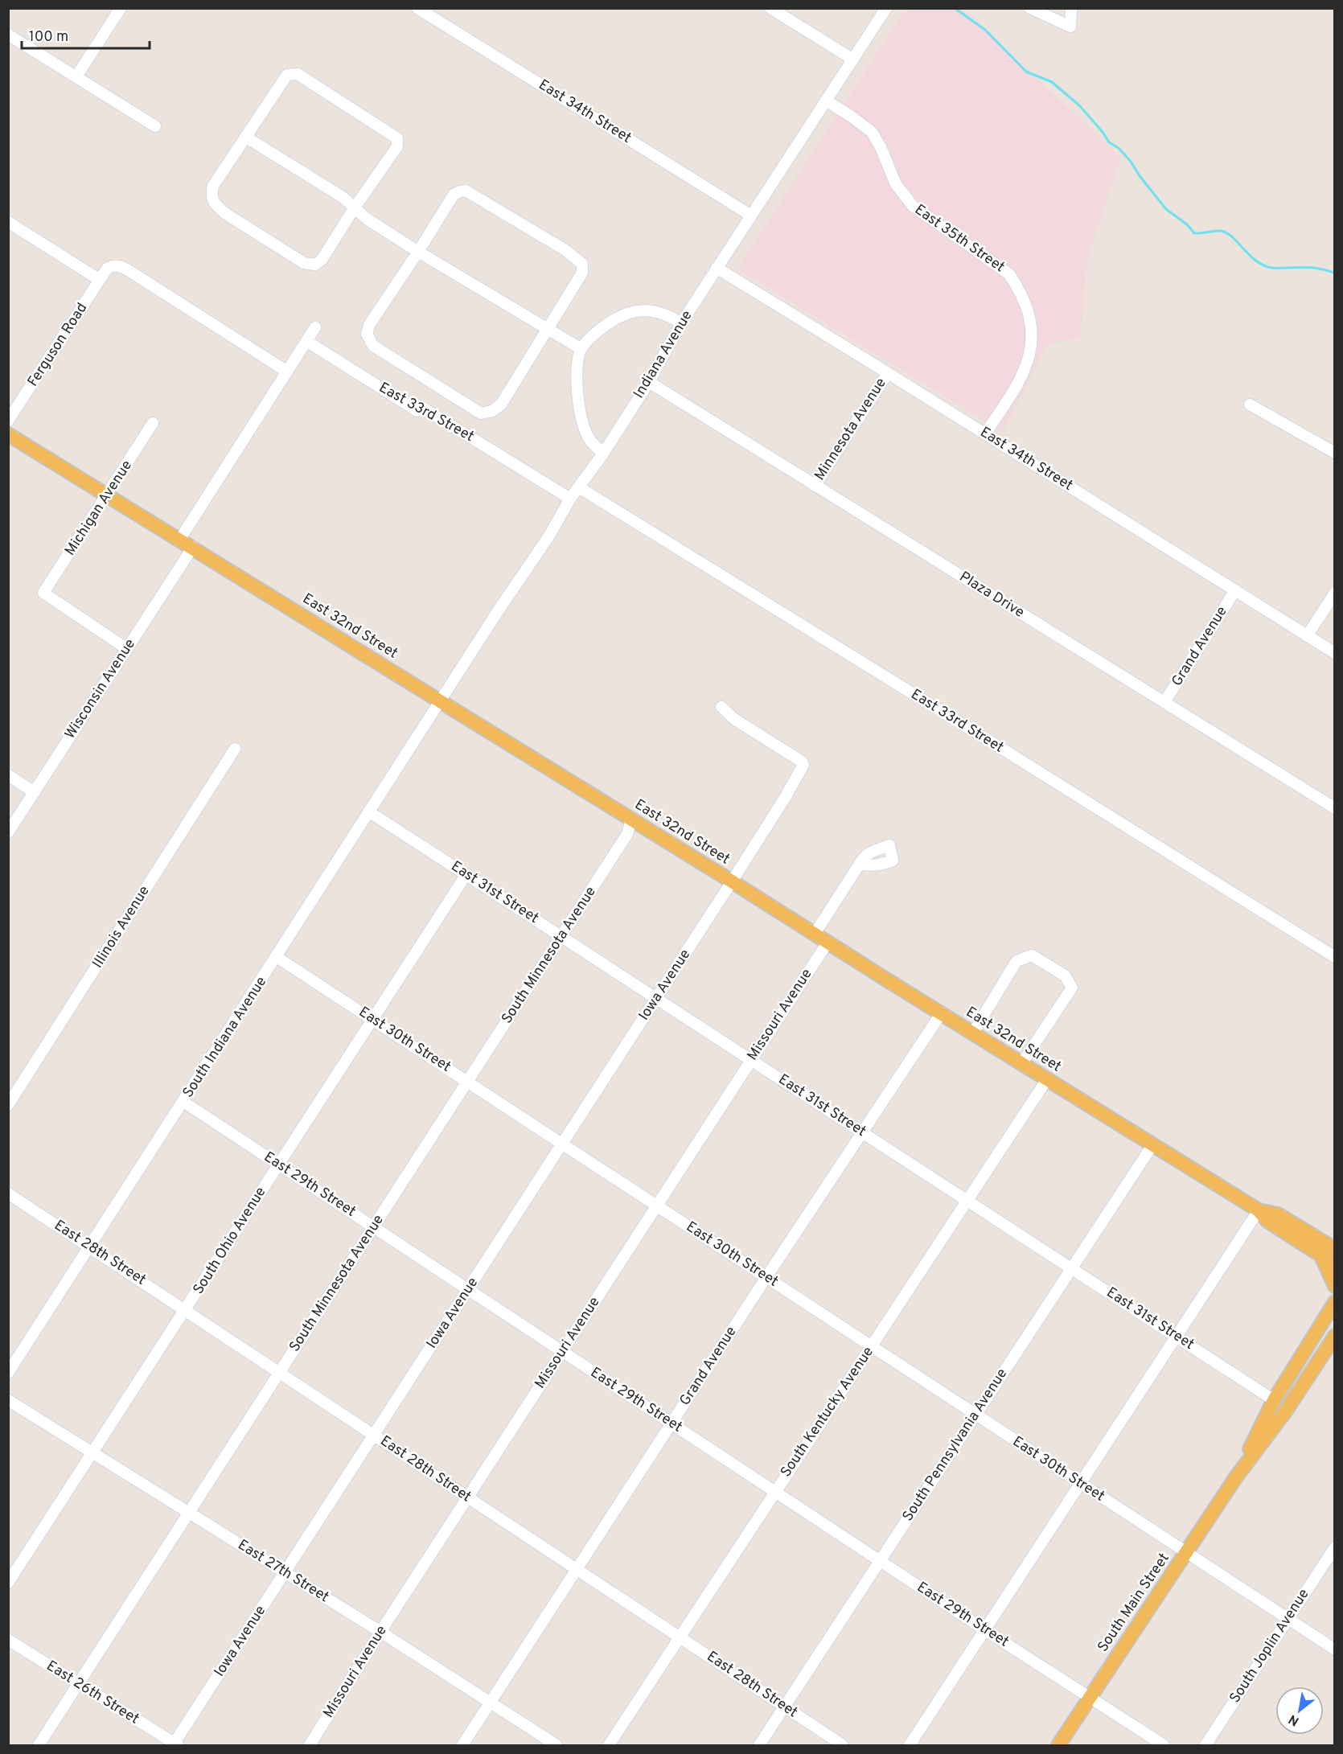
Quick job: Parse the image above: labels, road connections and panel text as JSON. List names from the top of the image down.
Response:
{
  "streets": {
    "main road": ["East 32nd Street", "South Main Street"],
    "street": [
      "East 34th Street",
      "East 35th Street",
      "Ferguson Road",
      "Indiana Avenue",
      "East 33rd Street",
      "Minnesota Avenue",
      "Michigan Avenue",
      "Plaza Drive",
      "Grand Avenue",
      "Wisconsin Avenue",
      "East 31st Street",
      "Illinois Avenue",
      "South Minnesota Avenue",
      "Iowa Avenue",
      "Missouri Avenue",
      "South Indiana Avenue",
      "East 30th Street",
      "East 29th Street",
      "South Ohio Avenue",
      "East 28th Street",
      "South Kentucky Avenue",
      "South Pennsylvania Avenue",
      "East 27th Street",
      "South Joplin Avenue",
      "East 26th Street"
    ]
  },
  "crossings": [
    ["East 34th Street", "East 35th Street"],
    ["East 34th Street", "Indiana Avenue"],
    ["East 34th Street", "Minnesota Avenue"],
    ["East 34th Street", "Grand Avenue"],
    ["East 35th Street", "Indiana Avenue"],
    ["Indiana Avenue", "East 33rd Street"],
    ["Indiana Avenue", "Plaza Drive"],
    ["Indiana Avenue", "East 32nd Street"],
    ["Indiana Avenue", "South Indiana Avenue"],
    ["Minnesota Avenue", "Plaza Drive"],
    ["Michigan Avenue", "East 32nd Street"],
    ["Michigan Avenue", "Wisconsin Avenue"],
    ["Plaza Drive", "Grand Avenue"],
    ["East 32nd Street", "Grand Avenue"],
    ["East 32nd Street", "Wisconsin Avenue"],
    ["East 32nd Street", "South Minnesota Avenue"],
    ["East 32nd Street", "Iowa Avenue"],
    ["East 32nd Street", "Missouri Avenue"],
    ["East 32nd Street", "South Indiana Avenue"],
    ["East 32nd Street", "South Kentucky Avenue"],
    ["East 32nd Street", "South Pennsylvania Avenue"],
    ["Grand Avenue", "East 31st Street"],
    ["Grand Avenue", "East 30th Street"],
    ["Grand Avenue", "East 29th Street"],
    ["Grand Avenue", "East 28th Street"],
    ["Grand Avenue", "East 27th Street"],
    ["East 31st Street", "South Minnesota Avenue"],
    ["East 31st Street", "Iowa Avenue"],
    ["East 31st Street", "Missouri Avenue"],
    ["East 31st Street", "South Indiana Avenue"],
    ["East 31st Street", "South Ohio Avenue"],
    ["East 31st Street", "South Kentucky Avenue"],
    ["East 31st Street", "South Pennsylvania Avenue"],
    ["East 31st Street", "South Main Street"],
    ["South Minnesota Avenue", "East 30th Street"],
    ["South Minnesota Avenue", "East 29th Street"],
    ["South Minnesota Avenue", "East 28th Street"],
    ["South Minnesota Avenue", "East 27th Street"],
    ["South Minnesota Avenue", "East 26th Street"],
    ["Iowa Avenue", "East 30th Street"],
    ["Iowa Avenue", "East 29th Street"],
    ["Iowa Avenue", "East 28th Street"],
    ["Iowa Avenue", "East 27th Street"],
    ["Iowa Avenue", "East 26th Street"],
    ["Missouri Avenue", "East 30th Street"],
    ["Missouri Avenue", "East 29th Street"],
    ["Missouri Avenue", "East 28th Street"],
    ["Missouri Avenue", "East 27th Street"],
    ["South Indiana Avenue", "East 30th Street"],
    ["South Indiana Avenue", "East 29th Street"],
    ["South Indiana Avenue", "East 28th Street"],
    ["East 30th Street", "South Ohio Avenue"],
    ["East 30th Street", "South Kentucky Avenue"],
    ["East 30th Street", "South Pennsylvania Avenue"],
    ["East 30th Street", "South Main Street"],
    ["East 30th Street", "South Joplin Avenue"],
    ["East 29th Street", "South Ohio Avenue"],
    ["East 29th Street", "South Kentucky Avenue"],
    ["East 29th Street", "South Pennsylvania Avenue"],
    ["East 29th Street", "South Main Street"],
    ["South Ohio Avenue", "East 28th Street"],
    ["South Ohio Avenue", "East 27th Street"],
    ["East 28th Street", "South Kentucky Avenue"],
    ["East 28th Street", "South Pennsylvania Avenue"]
  ],
  "scale_bar": "100 m",
  "north": "bottom left"
}
